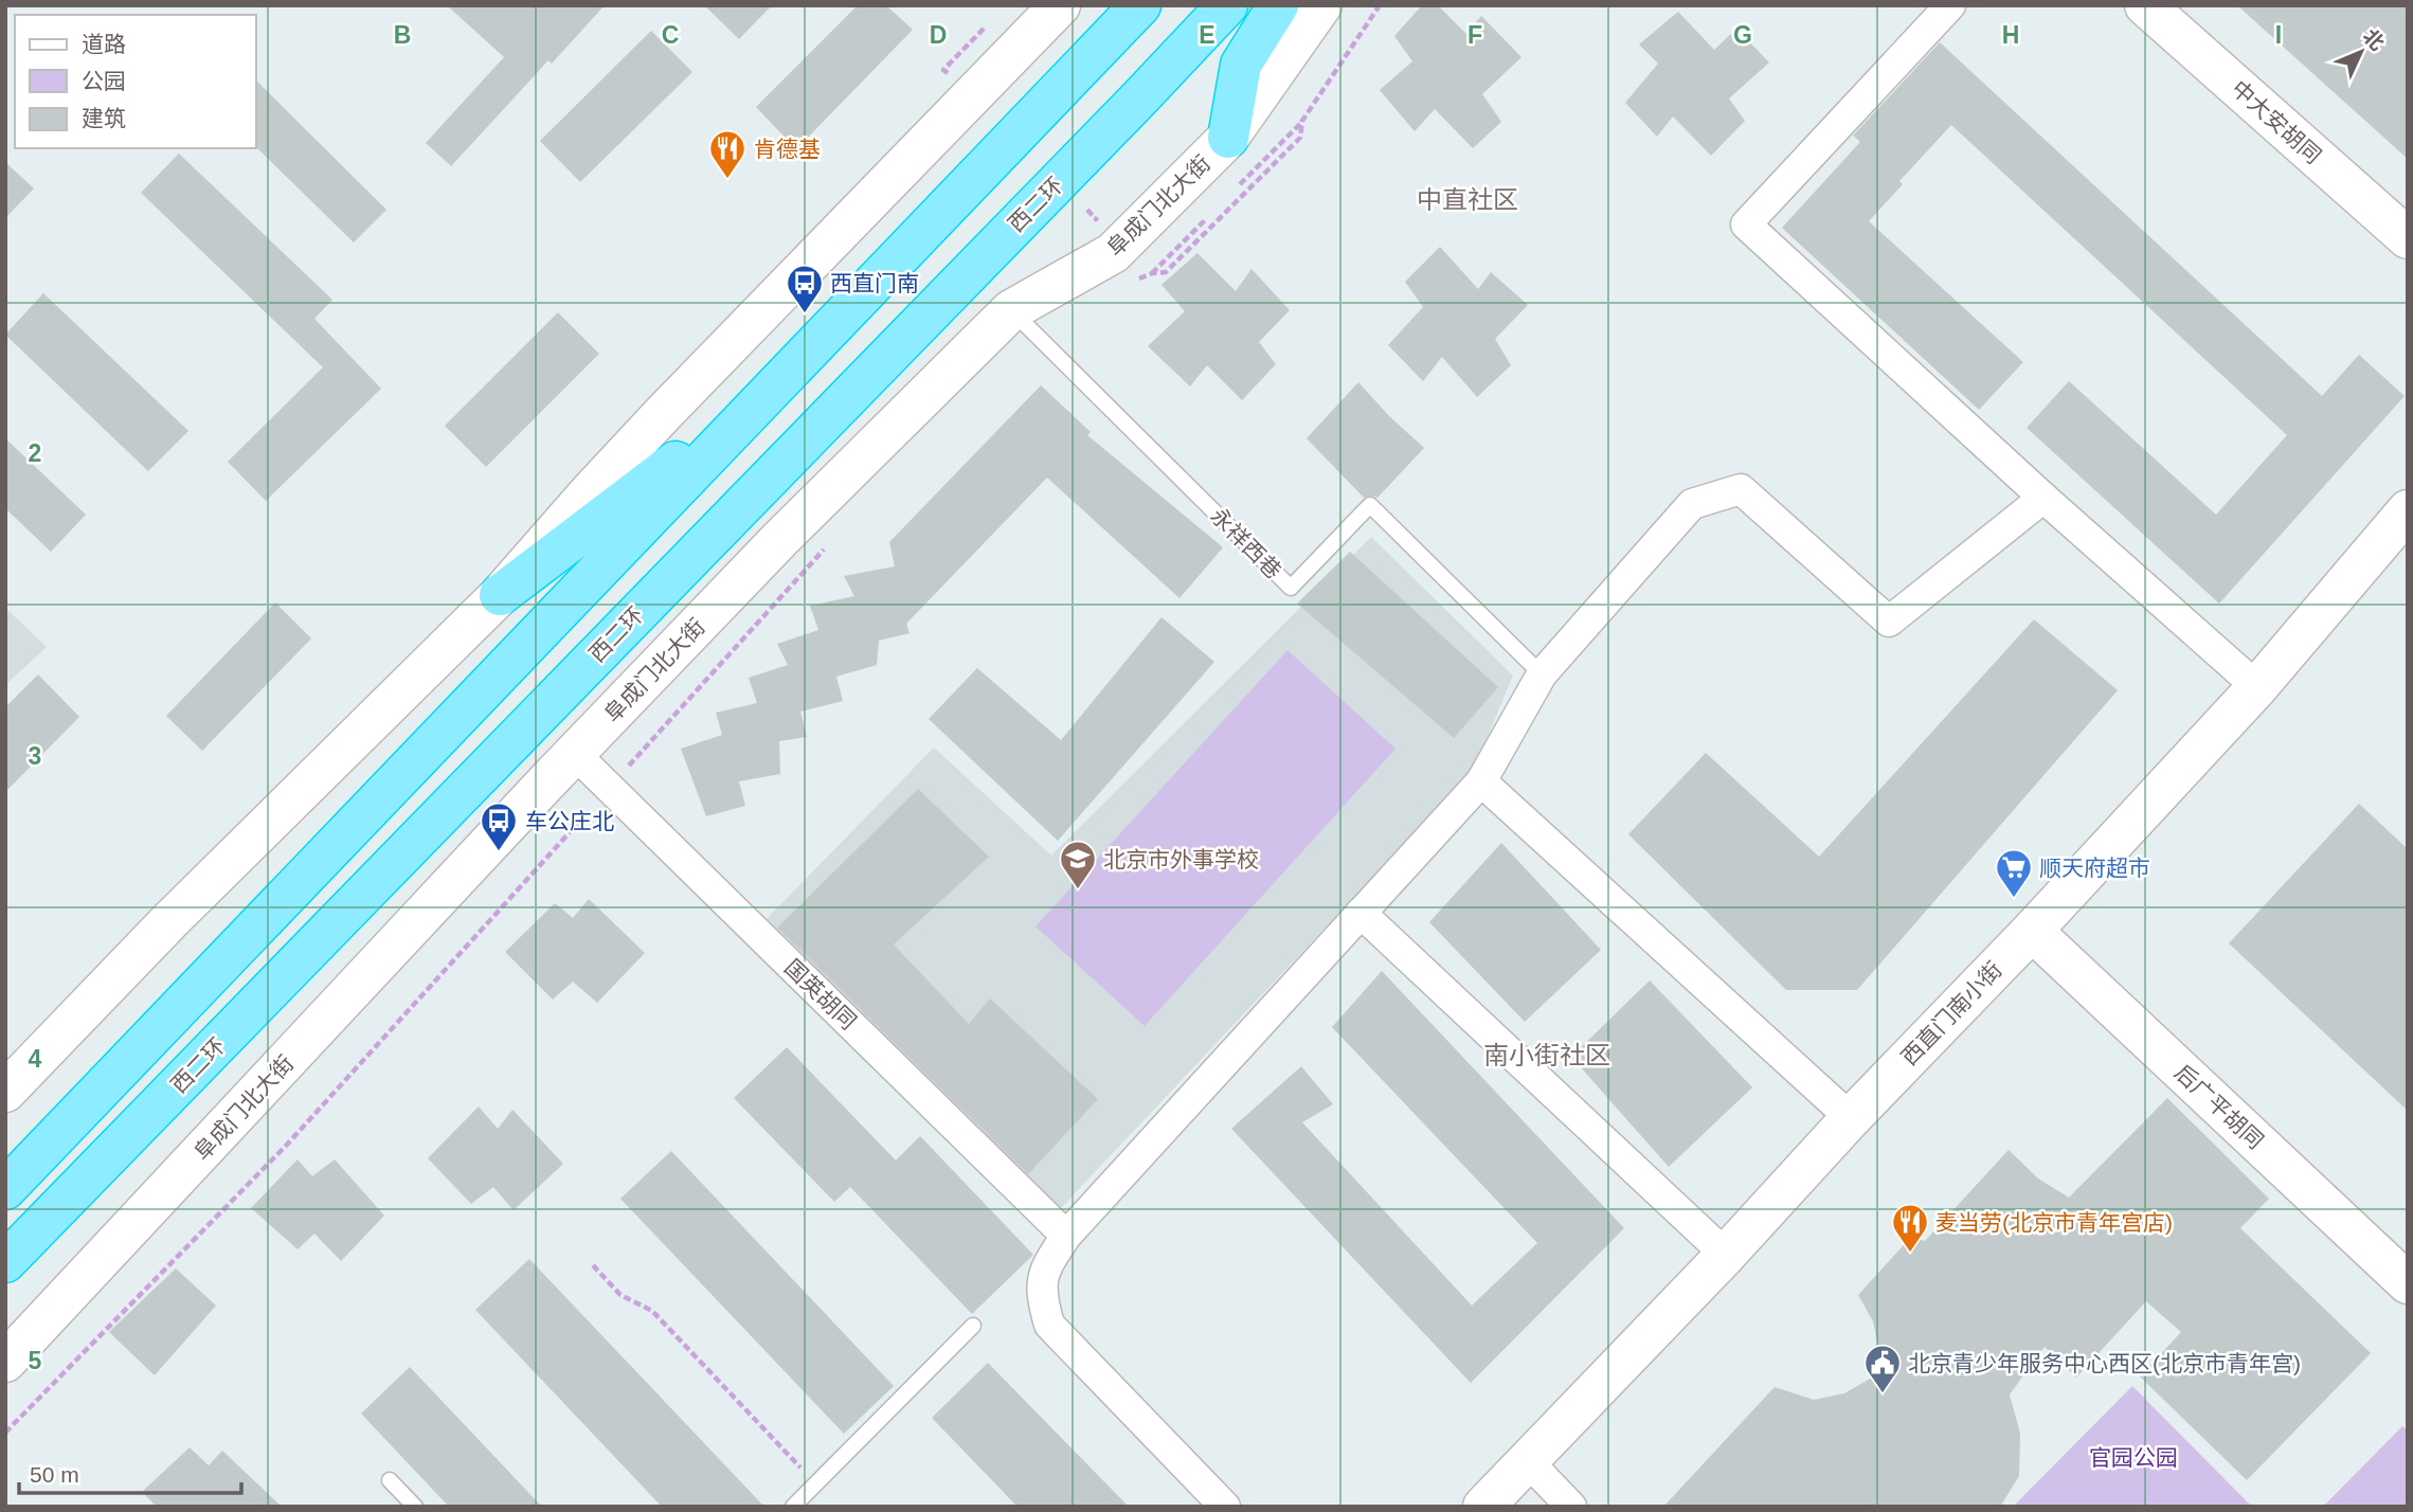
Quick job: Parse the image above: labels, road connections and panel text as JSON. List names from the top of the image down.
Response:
{
  "streets": {
    "highway": ["西二环"],
    "street": [
      "中大安胡同",
      "阜成门北大街",
      "国英胡同",
      "西直门南小街",
      "后广平胡同"
    ],
    "lane": ["永祥西巷"]
  },
  "crossings": [
    ["阜成门北大街", "永祥西巷"],
    ["阜成门北大街", "国英胡同"],
    ["西直门南小街", "后广平胡同"]
  ],
  "districts": ["中直社区", "南小街社区"],
  "parks": ["官园公园"],
  "places": {
    "restaurant": ["肯德基", "麦当劳(北京市青年宫店)"],
    "bus stop": ["西直门南", "车公庄北"],
    "school or university": ["北京市外事学校"],
    "supermarket": ["顺天府超市"],
    "public building": ["北京青少年服务中心西区(北京市青年宫)"]
  },
  "legend": ["道路", "公园", "建筑"],
  "scale_bar": "50 m",
  "north": "top right",
  "grid": {
    "columns": [
      "B",
      "C",
      "D",
      "E",
      "F",
      "G",
      "H",
      "I"
    ],
    "rows": [
      "2",
      "3",
      "4",
      "5"
    ]
  }
}
